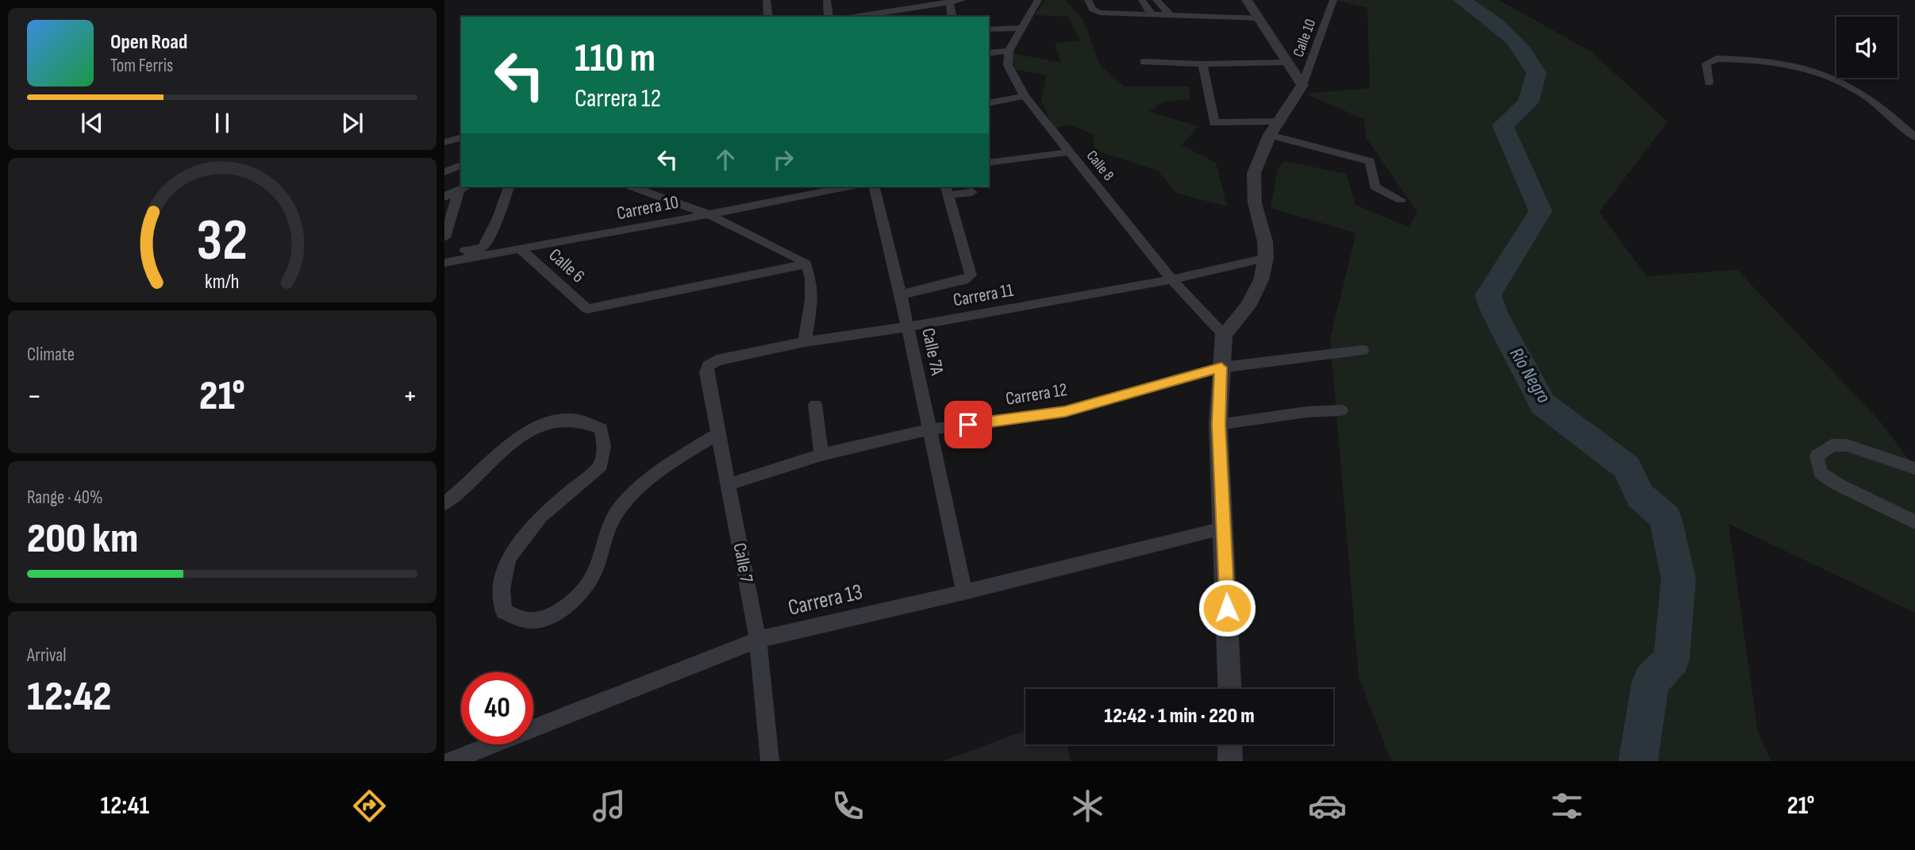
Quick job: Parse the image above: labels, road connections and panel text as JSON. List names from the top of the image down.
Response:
{
  "streets": {
    "street": [
      "Calle 10",
      "Calle 8",
      "Carrera 10",
      "Calle 6",
      "Carrera 11",
      "Calle 7A",
      "Carrera 12",
      "Calle 7",
      "Carrera 13"
    ]
  },
  "crossings": [
    ["Calle 8", "Carrera 11"],
    ["Carrera 10", "Calle 6"],
    ["Carrera 11", "Calle 7A"],
    ["Carrera 11", "Calle 7"],
    ["Calle 7A", "Carrera 12"],
    ["Calle 7A", "Carrera 13"],
    ["Carrera 12", "Calle 7"],
    ["Calle 7", "Carrera 13"]
  ],
  "water": ["Río Negro"],
  "page": {
    "turn": ["110 m", "Carrera 12"],
    "song": ["Open Road", "Tom Ferris"],
    "tile": [
      "Climate",
      ["Range · 40%", "200 km"],
      ["Arrival", "12:42"]
    ],
    "heat": ["−", "21°", "+"],
    "limit": "40",
    "trip": "12:42 · 1 min · 220 m",
    "tabs": ["12:41", "21°"],
    "gauge": ["32", "km/h"]
  }
}
